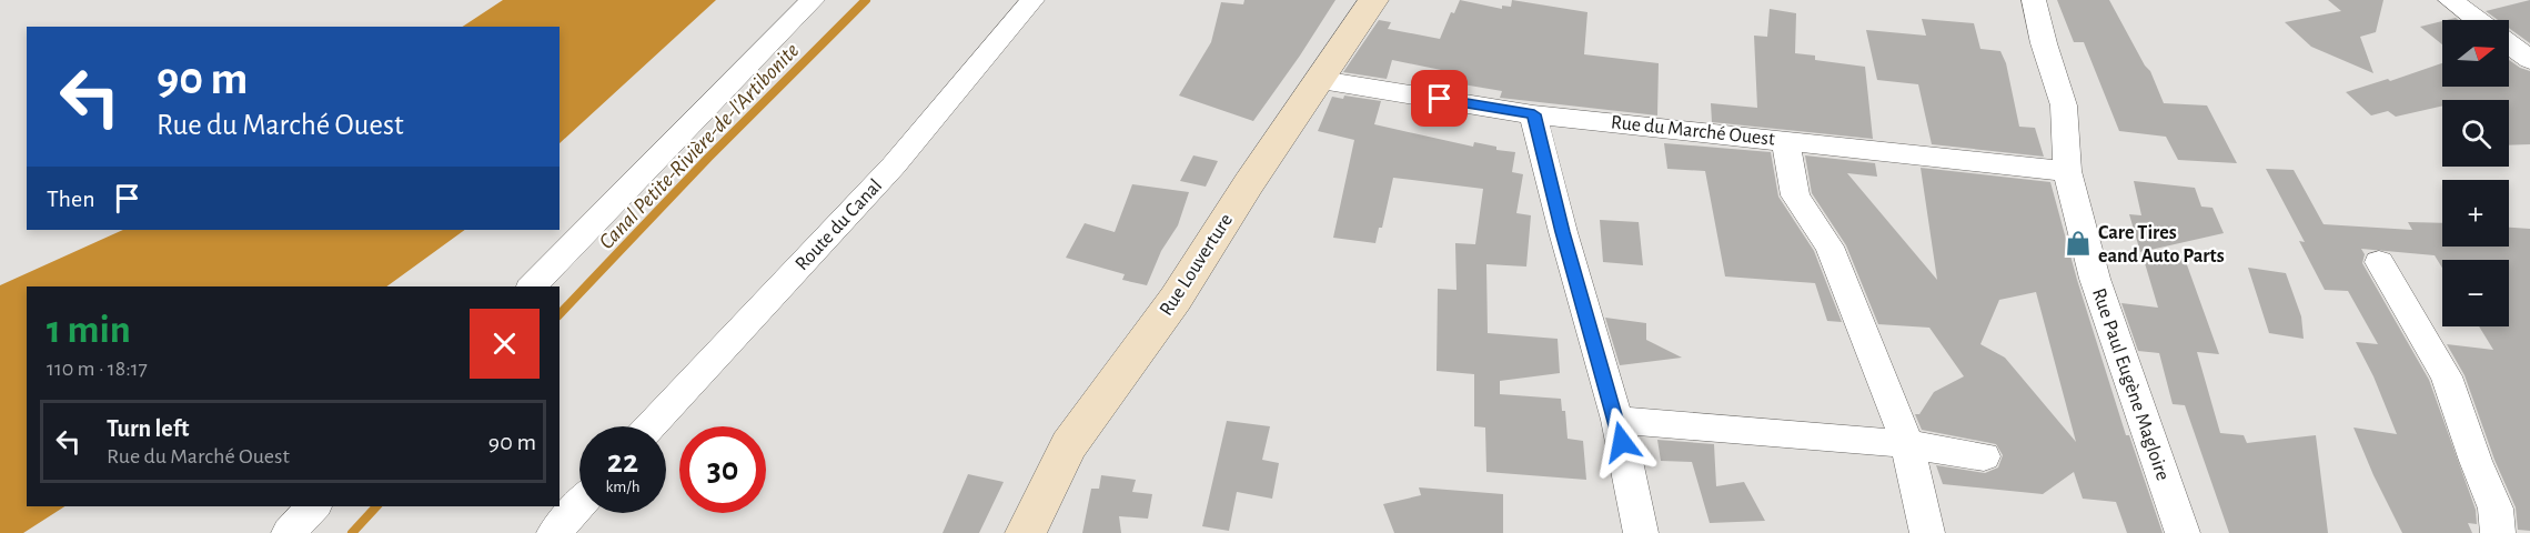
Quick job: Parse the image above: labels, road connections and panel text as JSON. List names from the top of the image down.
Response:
{
  "streets": {
    "main road": ["Rue Louverture"],
    "street": ["Rue du Marché Ouest", "Route du Canal", "Rue Paul Eugène Magloire"]
  },
  "crossings": [
    ["Rue du Marché Ouest", "Rue Louverture"],
    ["Rue du Marché Ouest", "Rue Paul Eugène Magloire"]
  ],
  "water": ["Canal Petite-Rivière-de-l'Artibonite"],
  "places": {
    "shop": ["Care Tires eand Auto Parts"]
  },
  "north": "right",
  "page": {
    "map_buttons": ["+", "−"],
    "turn": ["90 m", "Rue du Marché Ouest"],
    "then": "Then",
    "heading": ["1 min", "110 m · 18:17"],
    "list": [
      {
        "name": "Turn left",
        "note": "Rue du Marché Ouest",
        "value": "90 m"
      }
    ],
    "speed": "22 km/h",
    "limit": "30"
  }
}
